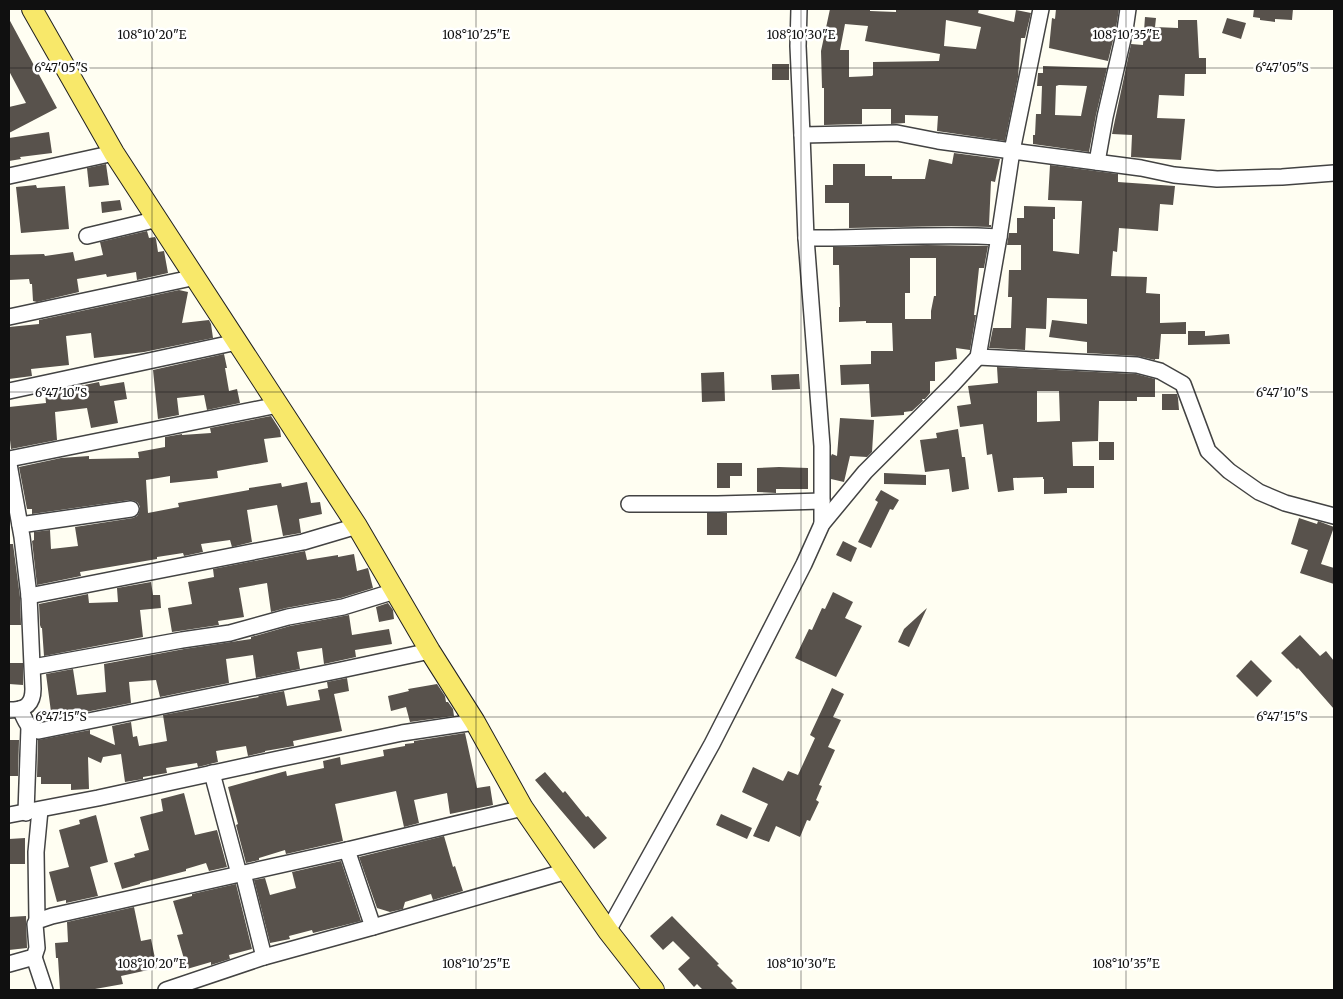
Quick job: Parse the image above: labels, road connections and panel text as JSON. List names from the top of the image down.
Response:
{
  "coordinates": [
    "108°10'20\"E",
    "108°10'25\"E",
    "108°10'30\"E",
    "108°10'35\"E",
    "6°47'05\"S",
    "6°47'10\"S",
    "6°47'15\"S"
  ]
}
